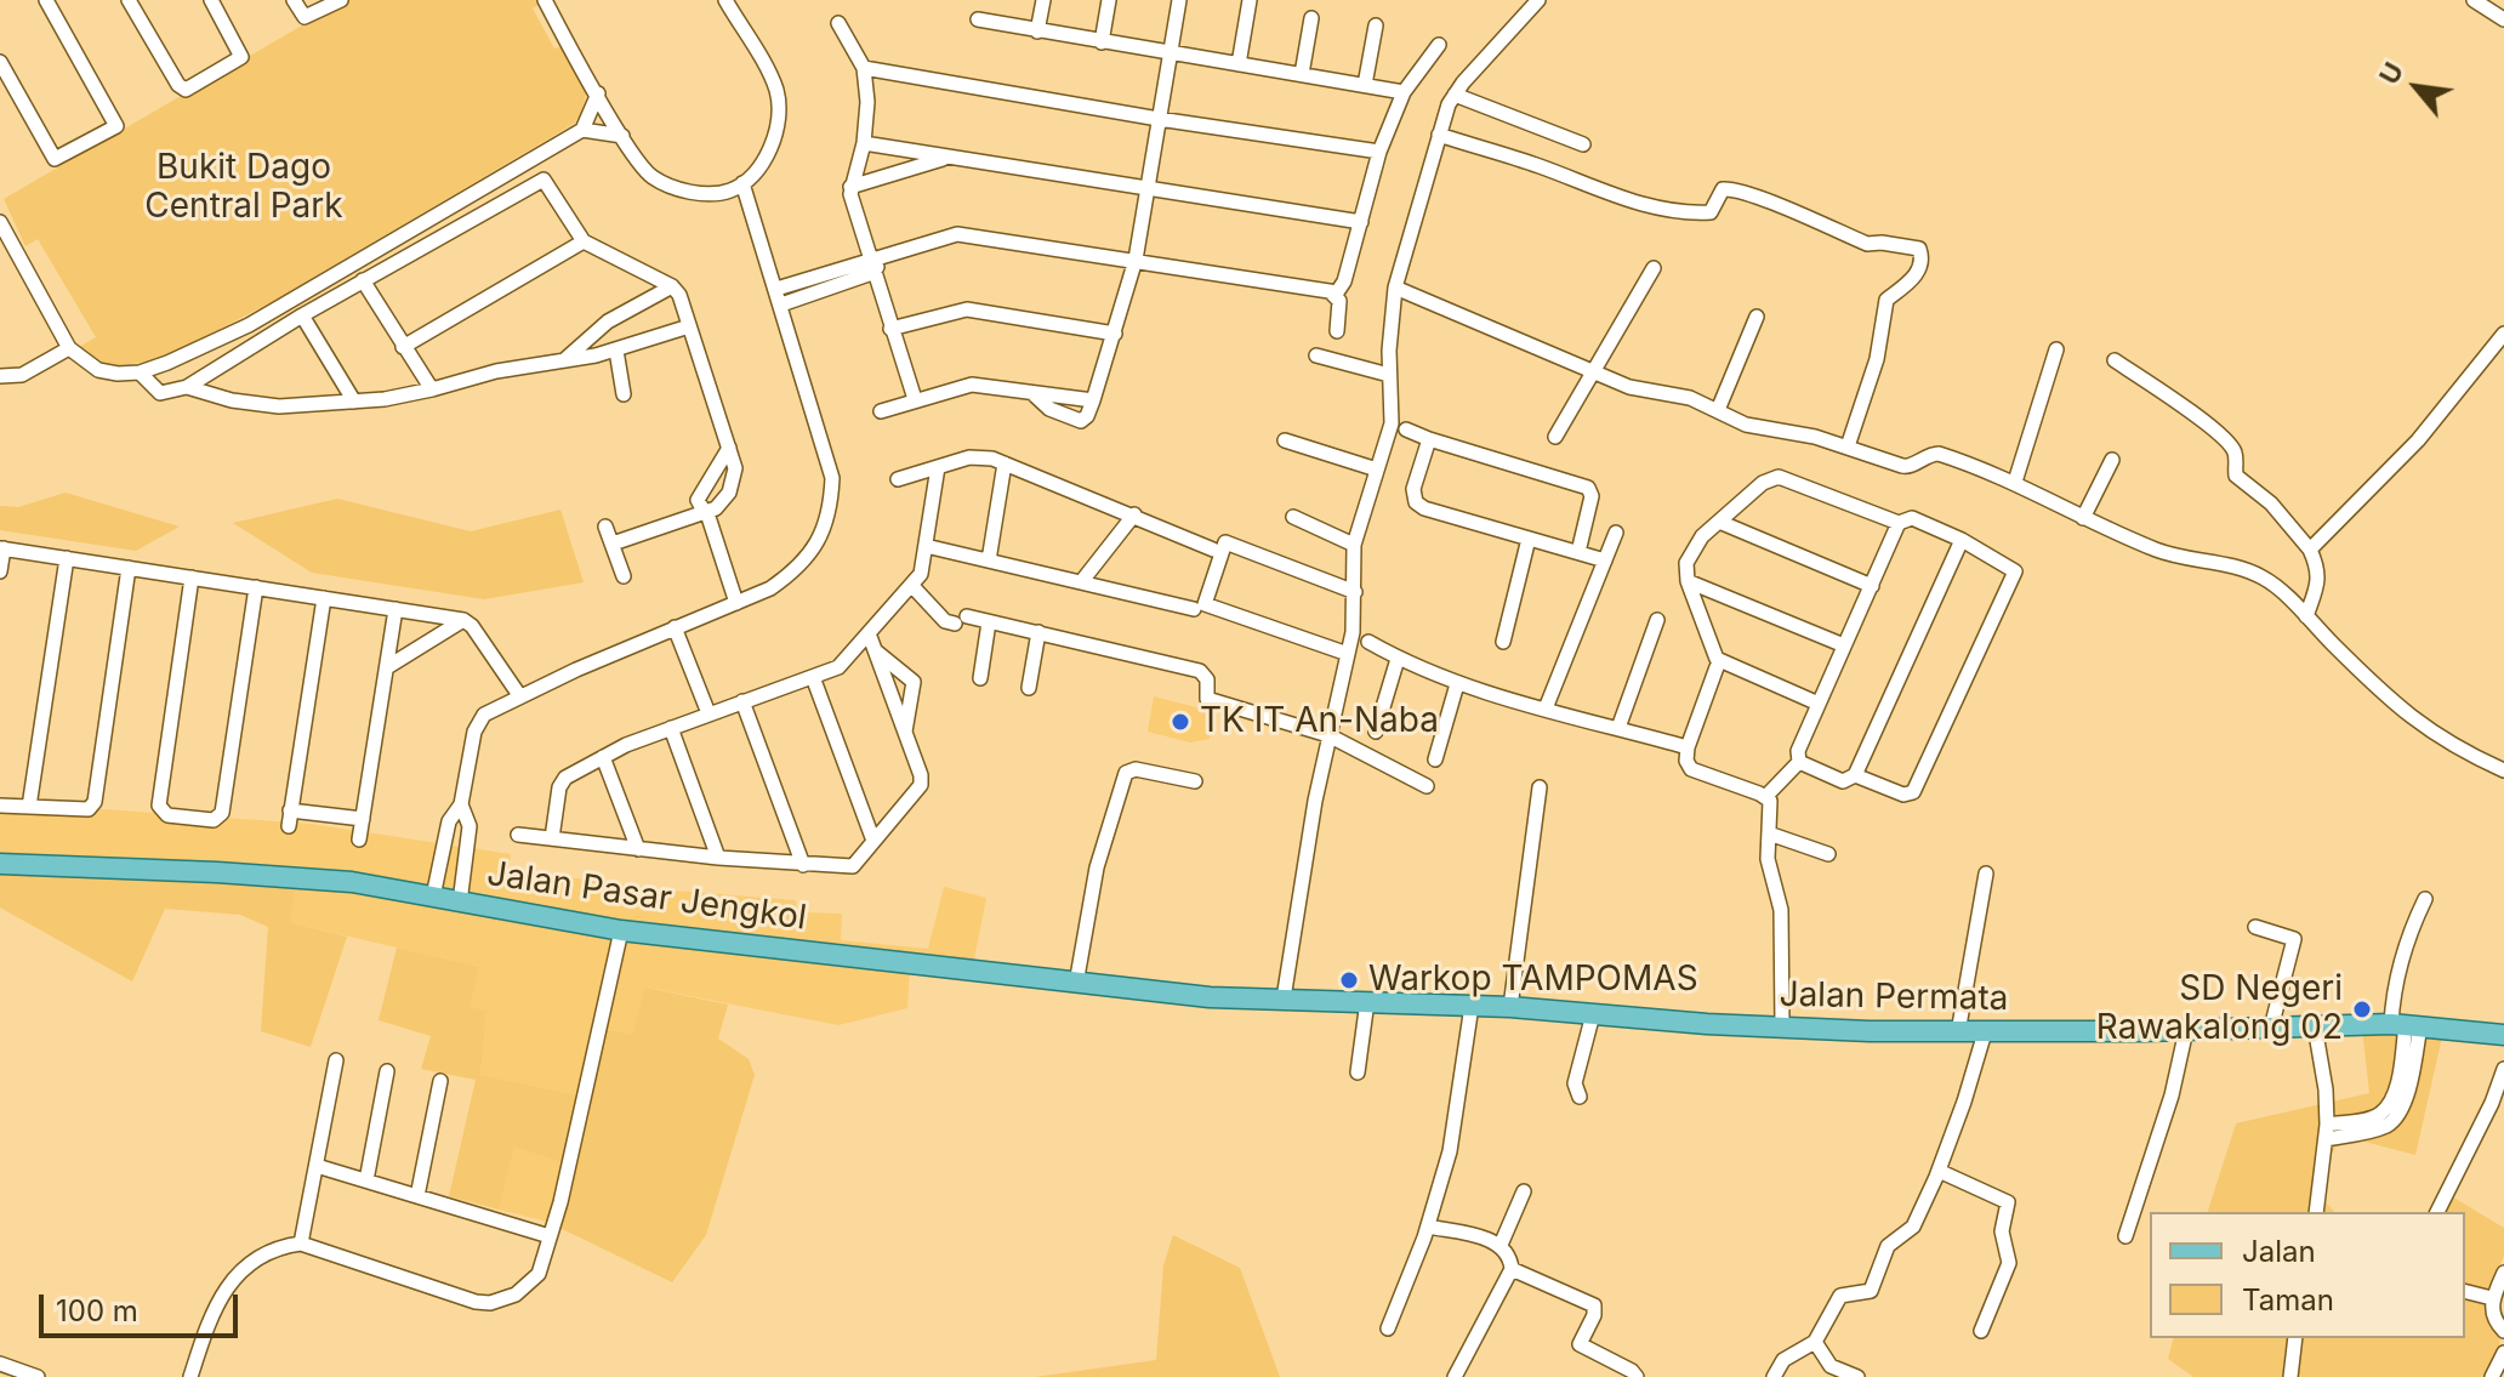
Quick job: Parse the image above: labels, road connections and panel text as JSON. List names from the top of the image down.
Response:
{
  "streets": {
    "main road": ["Jalan Pasar Jengkol", "Jalan Permata"]
  },
  "crossings": [
    ["Jalan Pasar Jengkol", "Jalan Permata"]
  ],
  "parks": ["Bukit Dago Central Park"],
  "places": ["TK IT An-Naba", "Warkop TAMPOMAS", "SD Negeri Rawakalong 02"],
  "legend": ["Jalan", "Taman"],
  "scale_bar": "100 m",
  "north": "top left"
}
